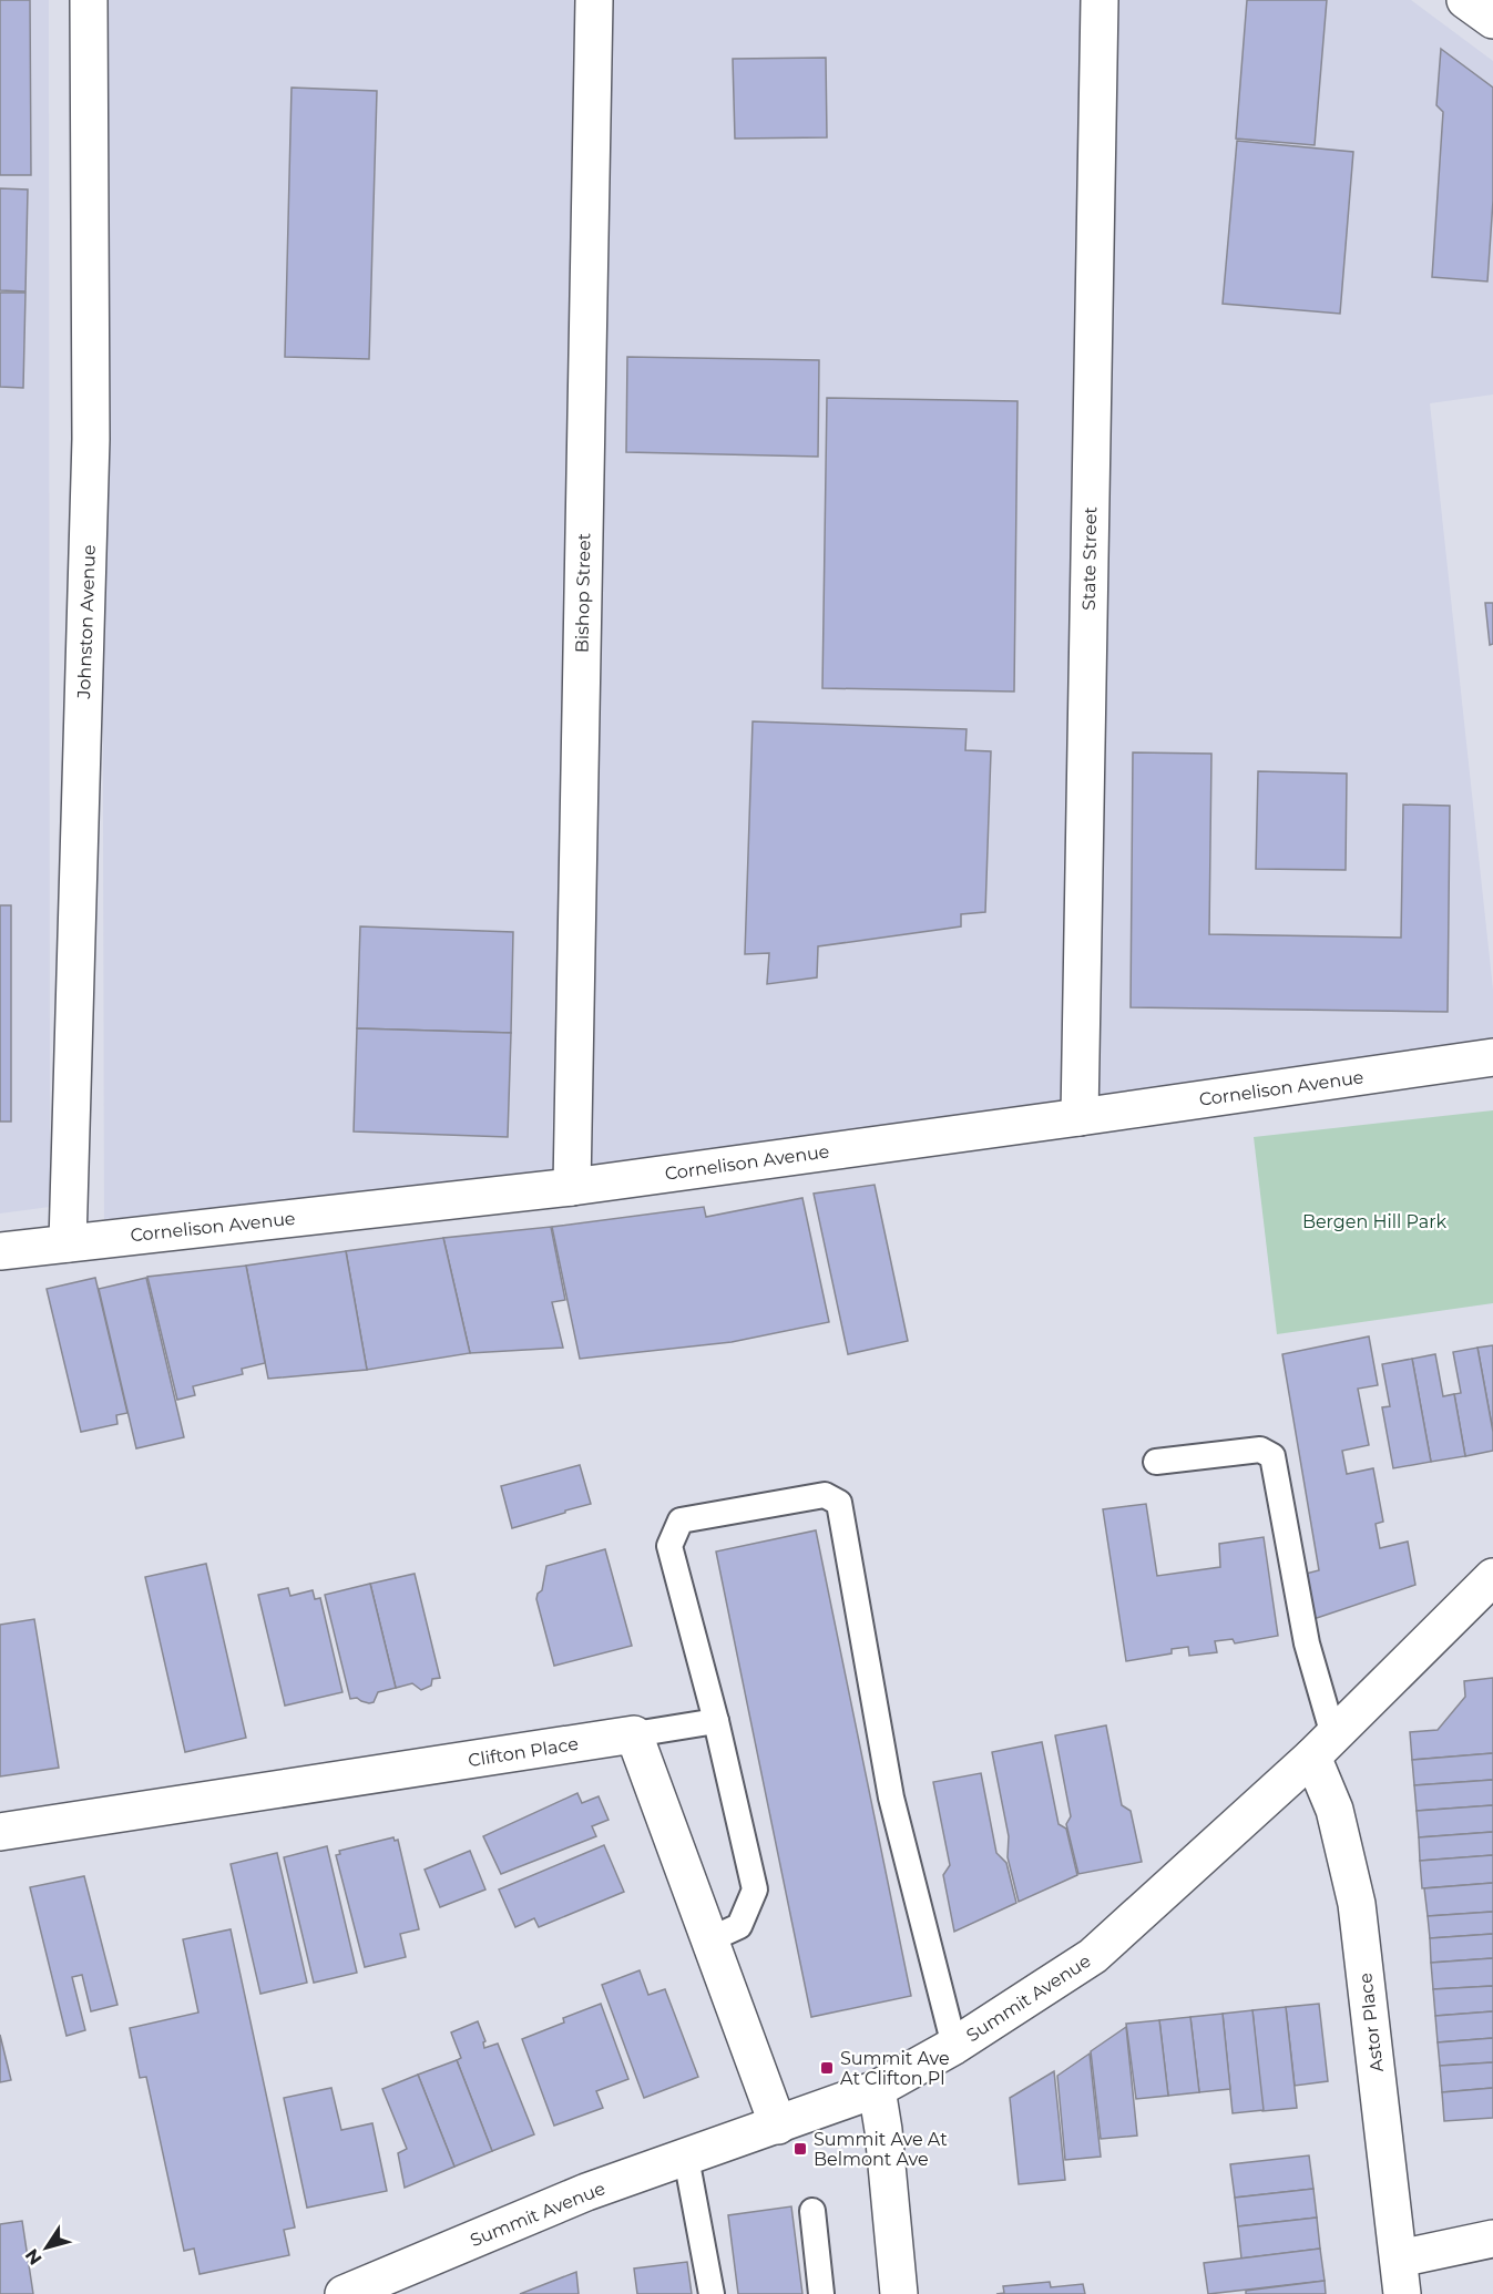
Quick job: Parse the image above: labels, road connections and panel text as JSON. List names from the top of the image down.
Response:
{
  "streets": {
    "street": [
      "State Street",
      "Bishop Street",
      "Johnston Avenue",
      "Cornelison Avenue",
      "Clifton Place",
      "Summit Avenue",
      "Astor Place"
    ]
  },
  "crossings": [
    ["State Street", "Cornelison Avenue"],
    ["Bishop Street", "Cornelison Avenue"],
    ["Johnston Avenue", "Cornelison Avenue"],
    ["Summit Avenue", "Astor Place"]
  ],
  "parks": ["Bergen Hill Park"],
  "places": {
    "transit": ["Summit Ave At Clifton Pl", "Summit Ave At Belmont Ave"]
  },
  "north": "bottom left"
}
